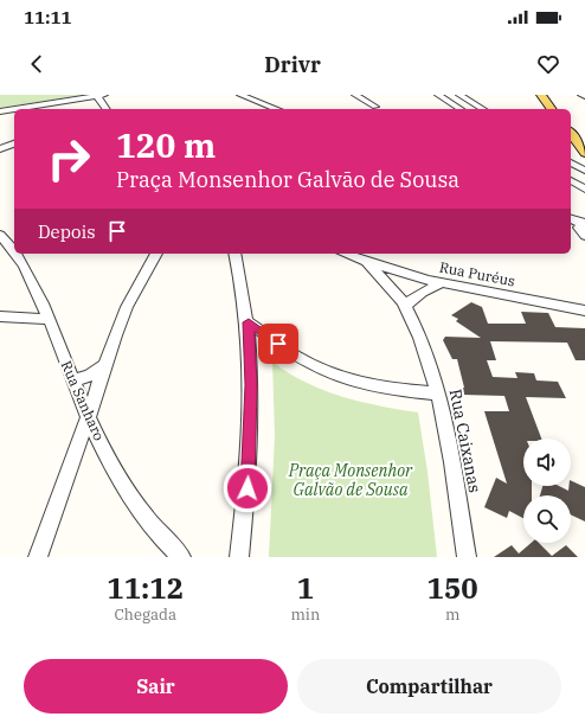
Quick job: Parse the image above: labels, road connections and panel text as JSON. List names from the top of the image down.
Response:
{
  "streets": {
    "street": ["Rua Puréus", "Rua Sanharo", "Rua Caixanas"]
  },
  "crossings": [
    ["Rua Puréus", "Rua Caixanas"]
  ],
  "parks": ["Praça Monsenhor Galvão de Sousa"],
  "page": {
    "status": "11:11",
    "header": "Drivr",
    "turn": ["120 m", "Praça Monsenhor Galvão de Sousa"],
    "then": "Depois",
    "eta": [
      "11:12",
      "Chegada",
      "1",
      "min",
      "150",
      "m"
    ],
    "buttons": ["Sair", "Compartilhar"]
  }
}
